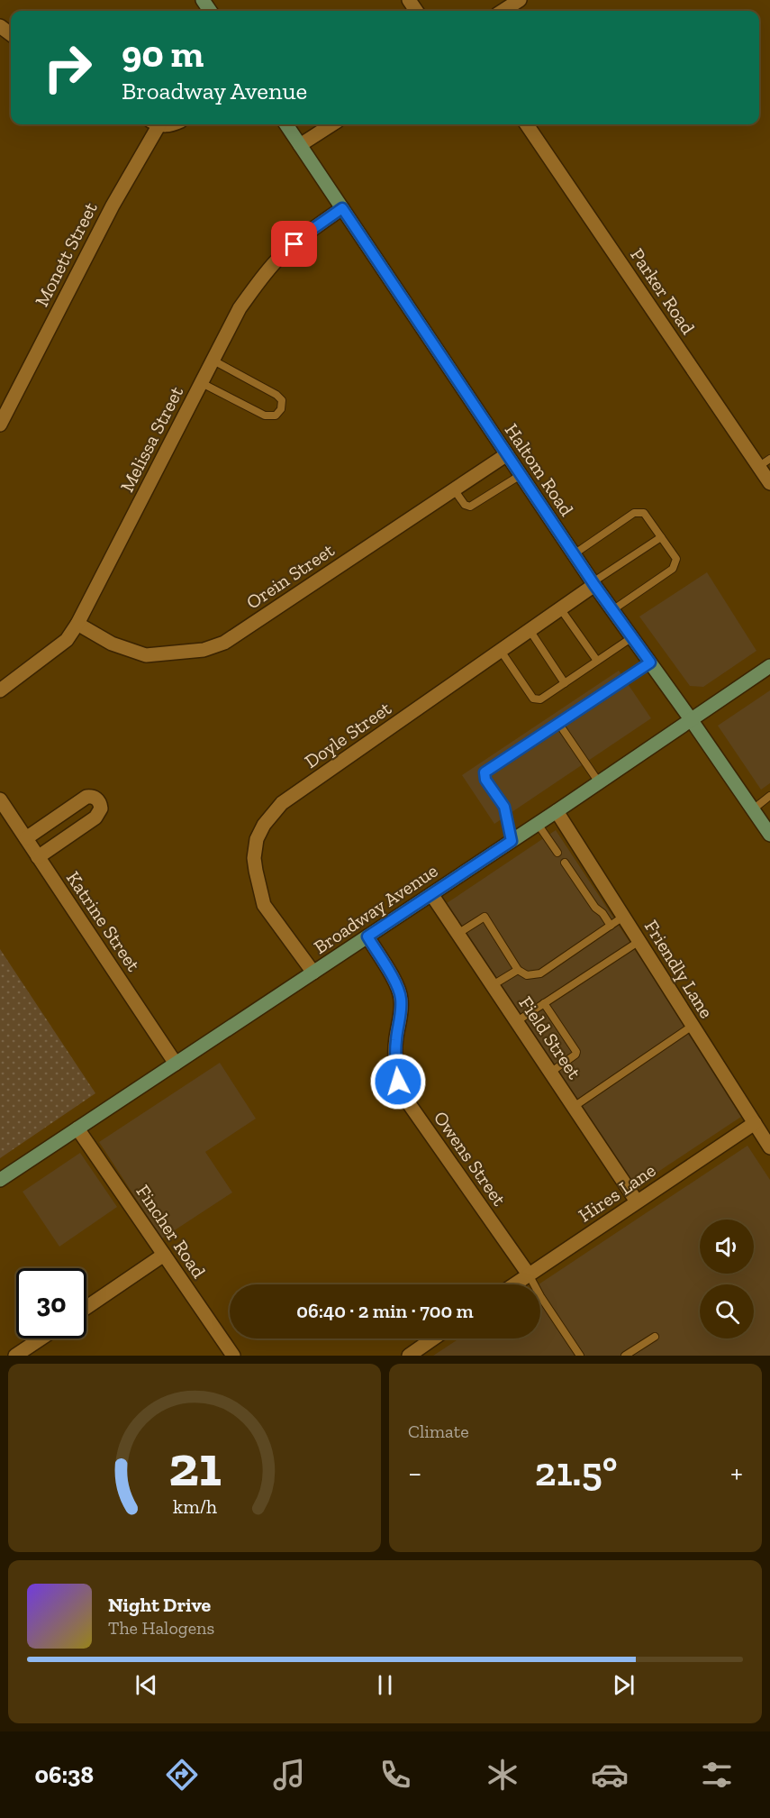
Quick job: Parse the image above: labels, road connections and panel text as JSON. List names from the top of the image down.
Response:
{
  "streets": {
    "main road": ["Haltom Road", "Broadway Avenue"],
    "street": [
      "Monett Street",
      "Parker Road",
      "Melissa Street",
      "Orein Street",
      "Doyle Street",
      "Katrine Street",
      "Friendly Lane",
      "Field Street",
      "Owens Street",
      "Hires Lane",
      "Fincher Road"
    ]
  },
  "crossings": [
    ["Melissa Street", "Haltom Road"],
    ["Melissa Street", "Orein Street"],
    ["Haltom Road", "Orein Street"],
    ["Haltom Road", "Doyle Street"],
    ["Haltom Road", "Broadway Avenue"],
    ["Doyle Street", "Broadway Avenue"],
    ["Broadway Avenue", "Katrine Street"],
    ["Broadway Avenue", "Friendly Lane"],
    ["Broadway Avenue", "Field Street"],
    ["Broadway Avenue", "Owens Street"],
    ["Broadway Avenue", "Fincher Road"],
    ["Friendly Lane", "Hires Lane"],
    ["Field Street", "Hires Lane"],
    ["Owens Street", "Hires Lane"]
  ],
  "page": {
    "turn": ["90 m", "Broadway Avenue"],
    "limit": "30",
    "trip": "06:40 · 2 min · 700 m",
    "tile": "Climate",
    "heat": ["−", "21.5°", "+"],
    "song": ["Night Drive", "The Halogens"],
    "tabs": "06:38",
    "gauge": ["21", "km/h"]
  }
}
